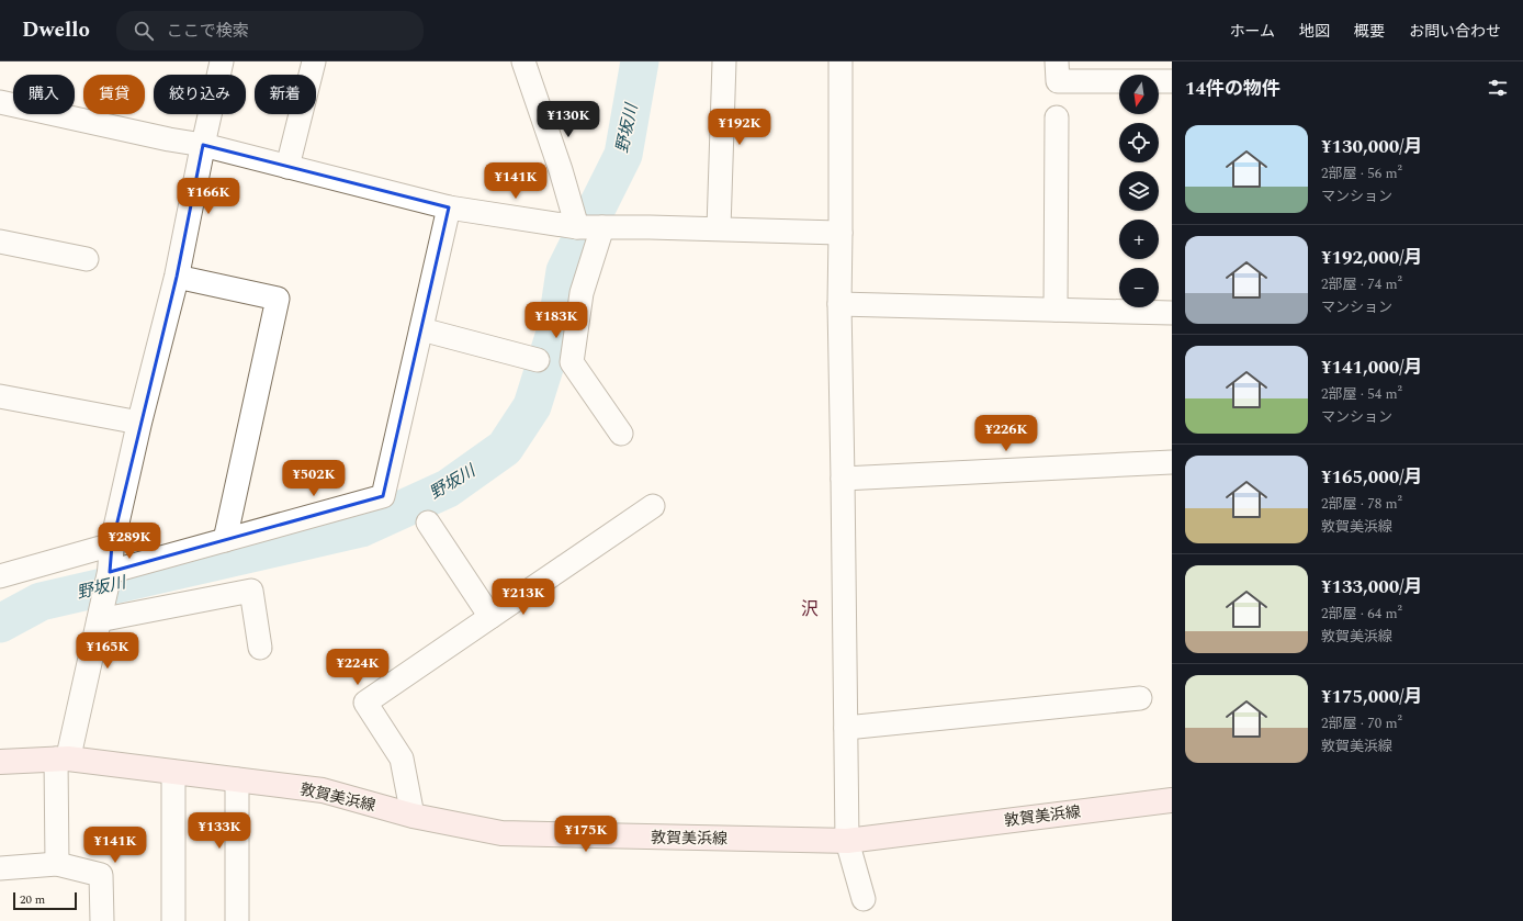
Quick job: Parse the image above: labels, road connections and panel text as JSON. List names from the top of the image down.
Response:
{
  "streets": {
    "main road": ["敦賀美浜線"]
  },
  "districts": ["沢"],
  "water": ["野坂川"],
  "scale_bar": "20 m",
  "north": "bottom",
  "page": {
    "header": "Dwello",
    "search": "ここで検索",
    "nav": [
      "ホーム",
      "地図",
      "概要",
      "お問い合わせ"
    ],
    "heading": "14件の物件",
    "map_buttons": ["+", "−"],
    "chip": [
      "購入",
      "賃貸",
      "絞り込み",
      "新着"
    ],
    "price": [
      "¥130K",
      "¥192K",
      "¥141K",
      "¥166K",
      "¥183K",
      "¥226K",
      "¥502K",
      "¥289K",
      "¥213K",
      "¥165K",
      "¥224K",
      "¥133K",
      "¥175K",
      "¥141K"
    ],
    "list": [
      {
        "name": "¥130,000/月",
        "note": "2部屋 · 56 m² · マンション"
      },
      {
        "name": "¥192,000/月",
        "note": "2部屋 · 74 m² · マンション"
      },
      {
        "name": "¥141,000/月",
        "note": "2部屋 · 54 m² · マンション"
      },
      {
        "name": "¥165,000/月",
        "note": "2部屋 · 78 m² · 敦賀美浜線"
      },
      {
        "name": "¥133,000/月",
        "note": "2部屋 · 64 m² · 敦賀美浜線"
      },
      {
        "name": "¥175,000/月",
        "note": "2部屋 · 70 m² · 敦賀美浜線"
      }
    ],
    "scale": "20 m"
  }
}
